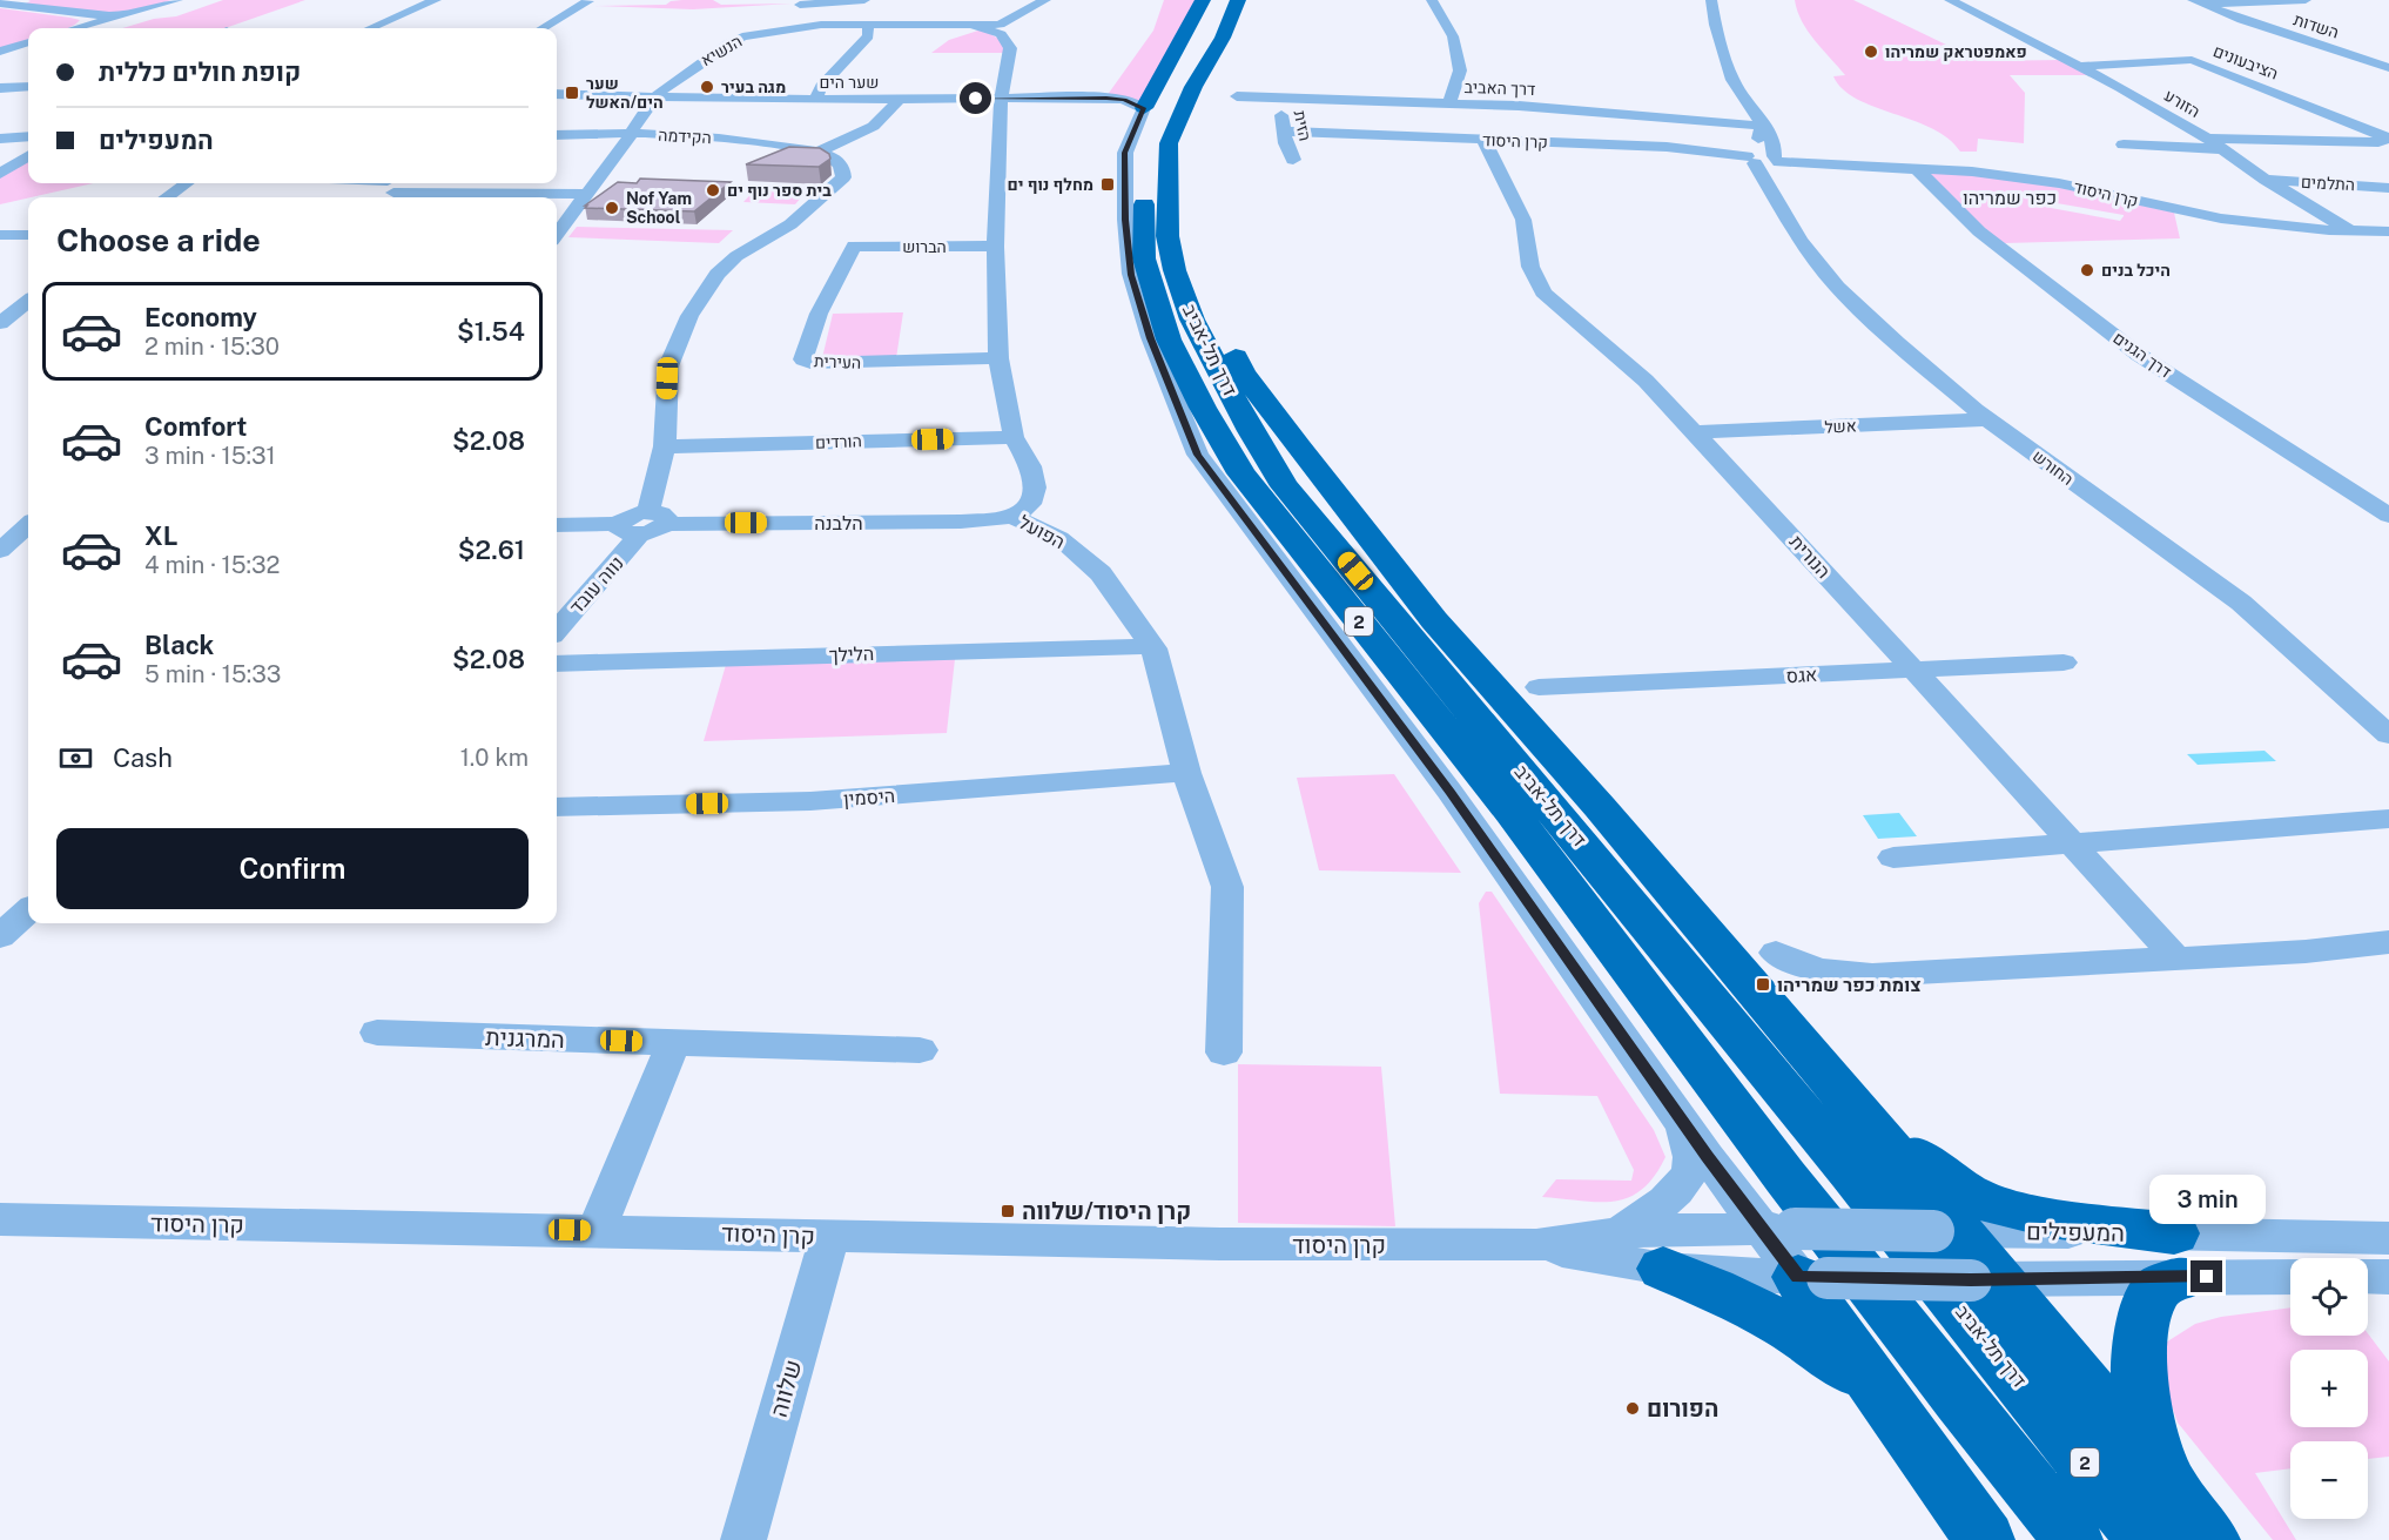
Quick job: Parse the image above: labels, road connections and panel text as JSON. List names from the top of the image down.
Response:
{
  "streets": {
    "highway": ["דרך תל-אביב", "2"],
    "street": [
      "השדות",
      "הנשיא",
      "הציבעונים",
      "שער הים",
      "דרך האביב",
      "הזורע",
      "הזית",
      "הקידמה",
      "קרן היסוד",
      "התלמים",
      "הברוש",
      "דרך הגנים",
      "העירית",
      "אשל",
      "הורדים",
      "החורש",
      "הלבנה",
      "הפועל",
      "הנורית",
      "נווה עובד",
      "הלילך",
      "אגס",
      "היסמין",
      "המרגנית",
      "המעפילים",
      "שלווה"
    ]
  },
  "crossings": [
    ["הנשיא", "שער הים"],
    ["הנשיא", "הקידמה"],
    ["הנשיא", "הפועל"],
    ["הציבעונים", "הזורע"],
    ["שער הים", "הפועל"],
    ["דרך האביב", "הזית"],
    ["דרך האביב", "החורש"],
    ["הזורע", "קרן היסוד"],
    ["הזורע", "התלמים"],
    ["הזית", "קרן היסוד"],
    ["קרן היסוד", "דרך הגנים"],
    ["קרן היסוד", "החורש"],
    ["קרן היסוד", "הנורית"],
    ["קרן היסוד", "המעפילים"],
    ["קרן היסוד", "שלווה"],
    ["הברוש", "העירית"],
    ["הברוש", "הפועל"],
    ["העירית", "הפועל"],
    ["אשל", "החורש"],
    ["אשל", "הנורית"],
    ["הורדים", "הפועל"],
    ["הלבנה", "הפועל"],
    ["הלבנה", "נווה עובד"],
    ["הפועל", "הלילך"],
    ["הפועל", "היסמין"],
    ["הנורית", "אגס"]
  ],
  "districts": ["כפר שמריהו"],
  "places": {
    "other": [
      "פאמפטראק שמריהו",
      "מגה בעיר",
      "בית ספר נוף ים",
      "Nof Yam School",
      "היכל בנים",
      "הפורום"
    ],
    "transit": [
      "שער הים/האשל",
      "מחלף נוף ים",
      "צומת כפר שמריהו",
      "קרן היסוד/שלווה"
    ]
  },
  "page": {
    "banner": ["קופת חולים כללית", "המעפילים"],
    "heading": "Choose a ride",
    "list": [
      {
        "name": "Economy",
        "note": "2 min · 15:30",
        "value": "$1.54"
      },
      {
        "name": "Comfort",
        "note": "3 min · 15:31",
        "value": "$2.08"
      },
      {
        "name": "XL",
        "note": "4 min · 15:32",
        "value": "$2.61"
      },
      {
        "name": "Black",
        "note": "5 min · 15:33",
        "value": "$2.08"
      }
    ],
    "pay": ["Cash", "1.0 km"],
    "buttons": "Confirm",
    "bubble": "3 min",
    "map_buttons": ["+", "−"]
  }
}
